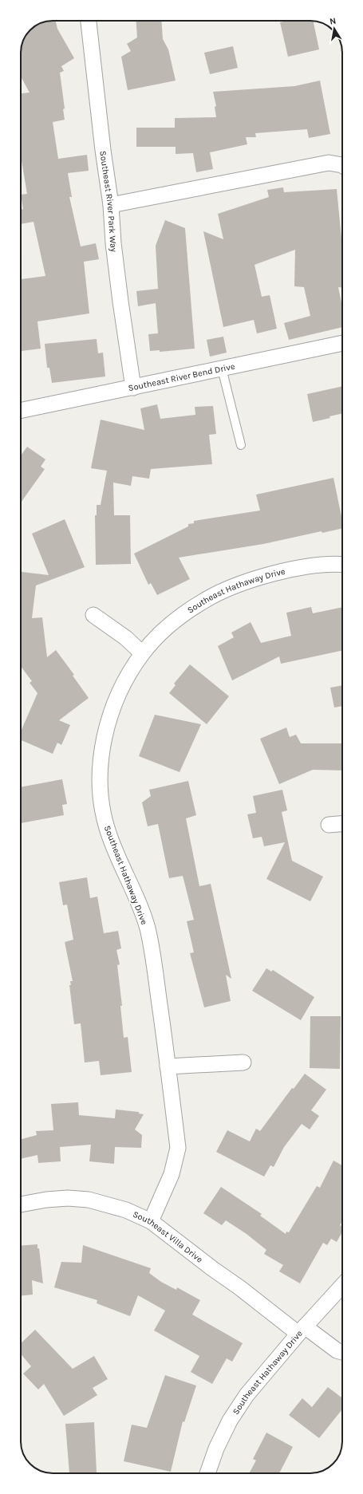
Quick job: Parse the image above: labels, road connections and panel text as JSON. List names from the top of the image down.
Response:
{
  "streets": {
    "street": [
      "Southeast River Park Way",
      "Southeast River Bend Drive",
      "Southeast Hathaway Drive",
      "Southeast Villa Drive"
    ]
  },
  "crossings": [
    ["Southeast River Park Way", "Southeast River Bend Drive"],
    ["Southeast Hathaway Drive", "Southeast Villa Drive"]
  ],
  "north": "top"
}
